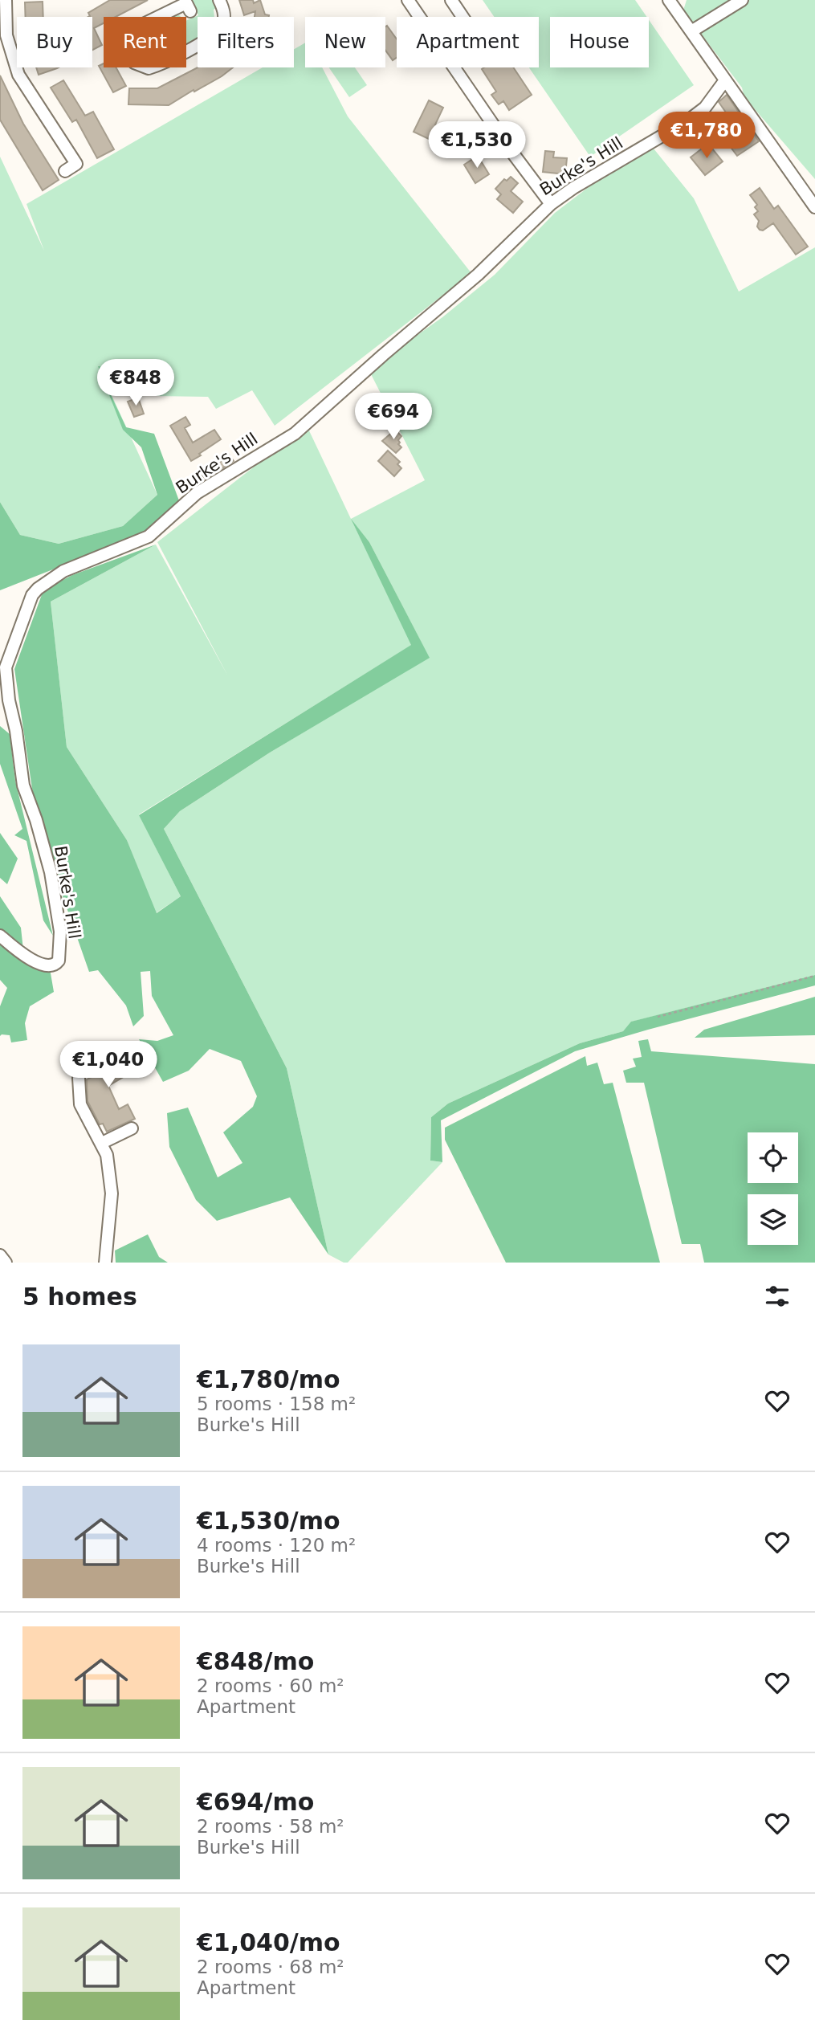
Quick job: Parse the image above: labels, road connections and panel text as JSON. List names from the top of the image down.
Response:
{
  "streets": {
    "street": ["Burke's Hill"]
  },
  "page": {
    "chip": [
      "Buy",
      "Rent",
      "Filters",
      "New",
      "Apartment",
      "House"
    ],
    "price": [
      "€1,780",
      "€1,530",
      "€848",
      "€694",
      "€1,040"
    ],
    "heading": "5 homes",
    "list": [
      {
        "name": "€1,780/mo",
        "note": "5 rooms · 158 m² · Burke's Hill"
      },
      {
        "name": "€1,530/mo",
        "note": "4 rooms · 120 m² · Burke's Hill"
      },
      {
        "name": "€848/mo",
        "note": "2 rooms · 60 m² · Apartment"
      },
      {
        "name": "€694/mo",
        "note": "2 rooms · 58 m² · Burke's Hill"
      },
      {
        "name": "€1,040/mo",
        "note": "2 rooms · 68 m² · Apartment"
      }
    ]
  }
}
